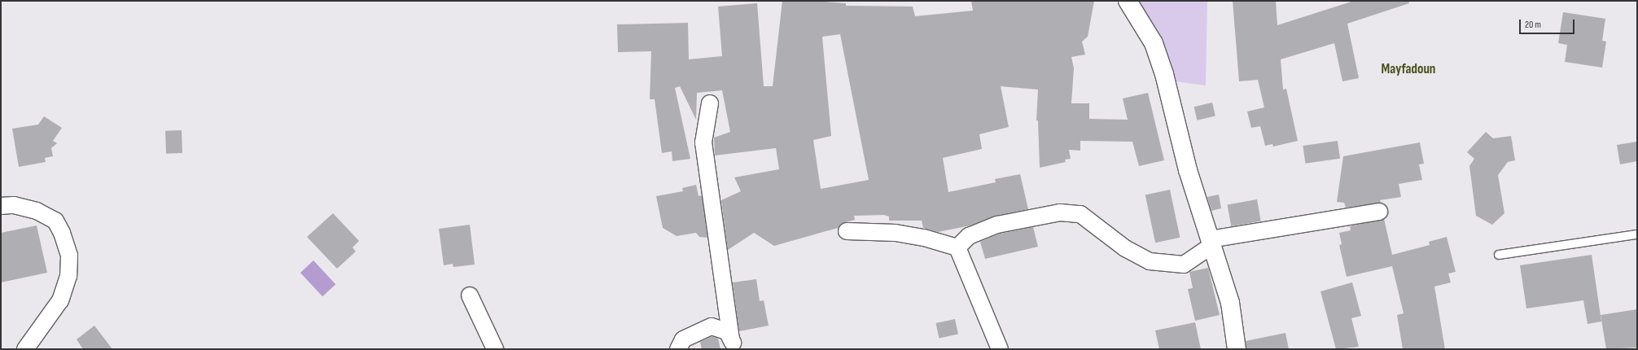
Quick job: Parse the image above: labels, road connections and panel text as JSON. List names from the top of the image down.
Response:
{
  "districts": ["Mayfadoun"],
  "scale_bar": "20 m"
}
